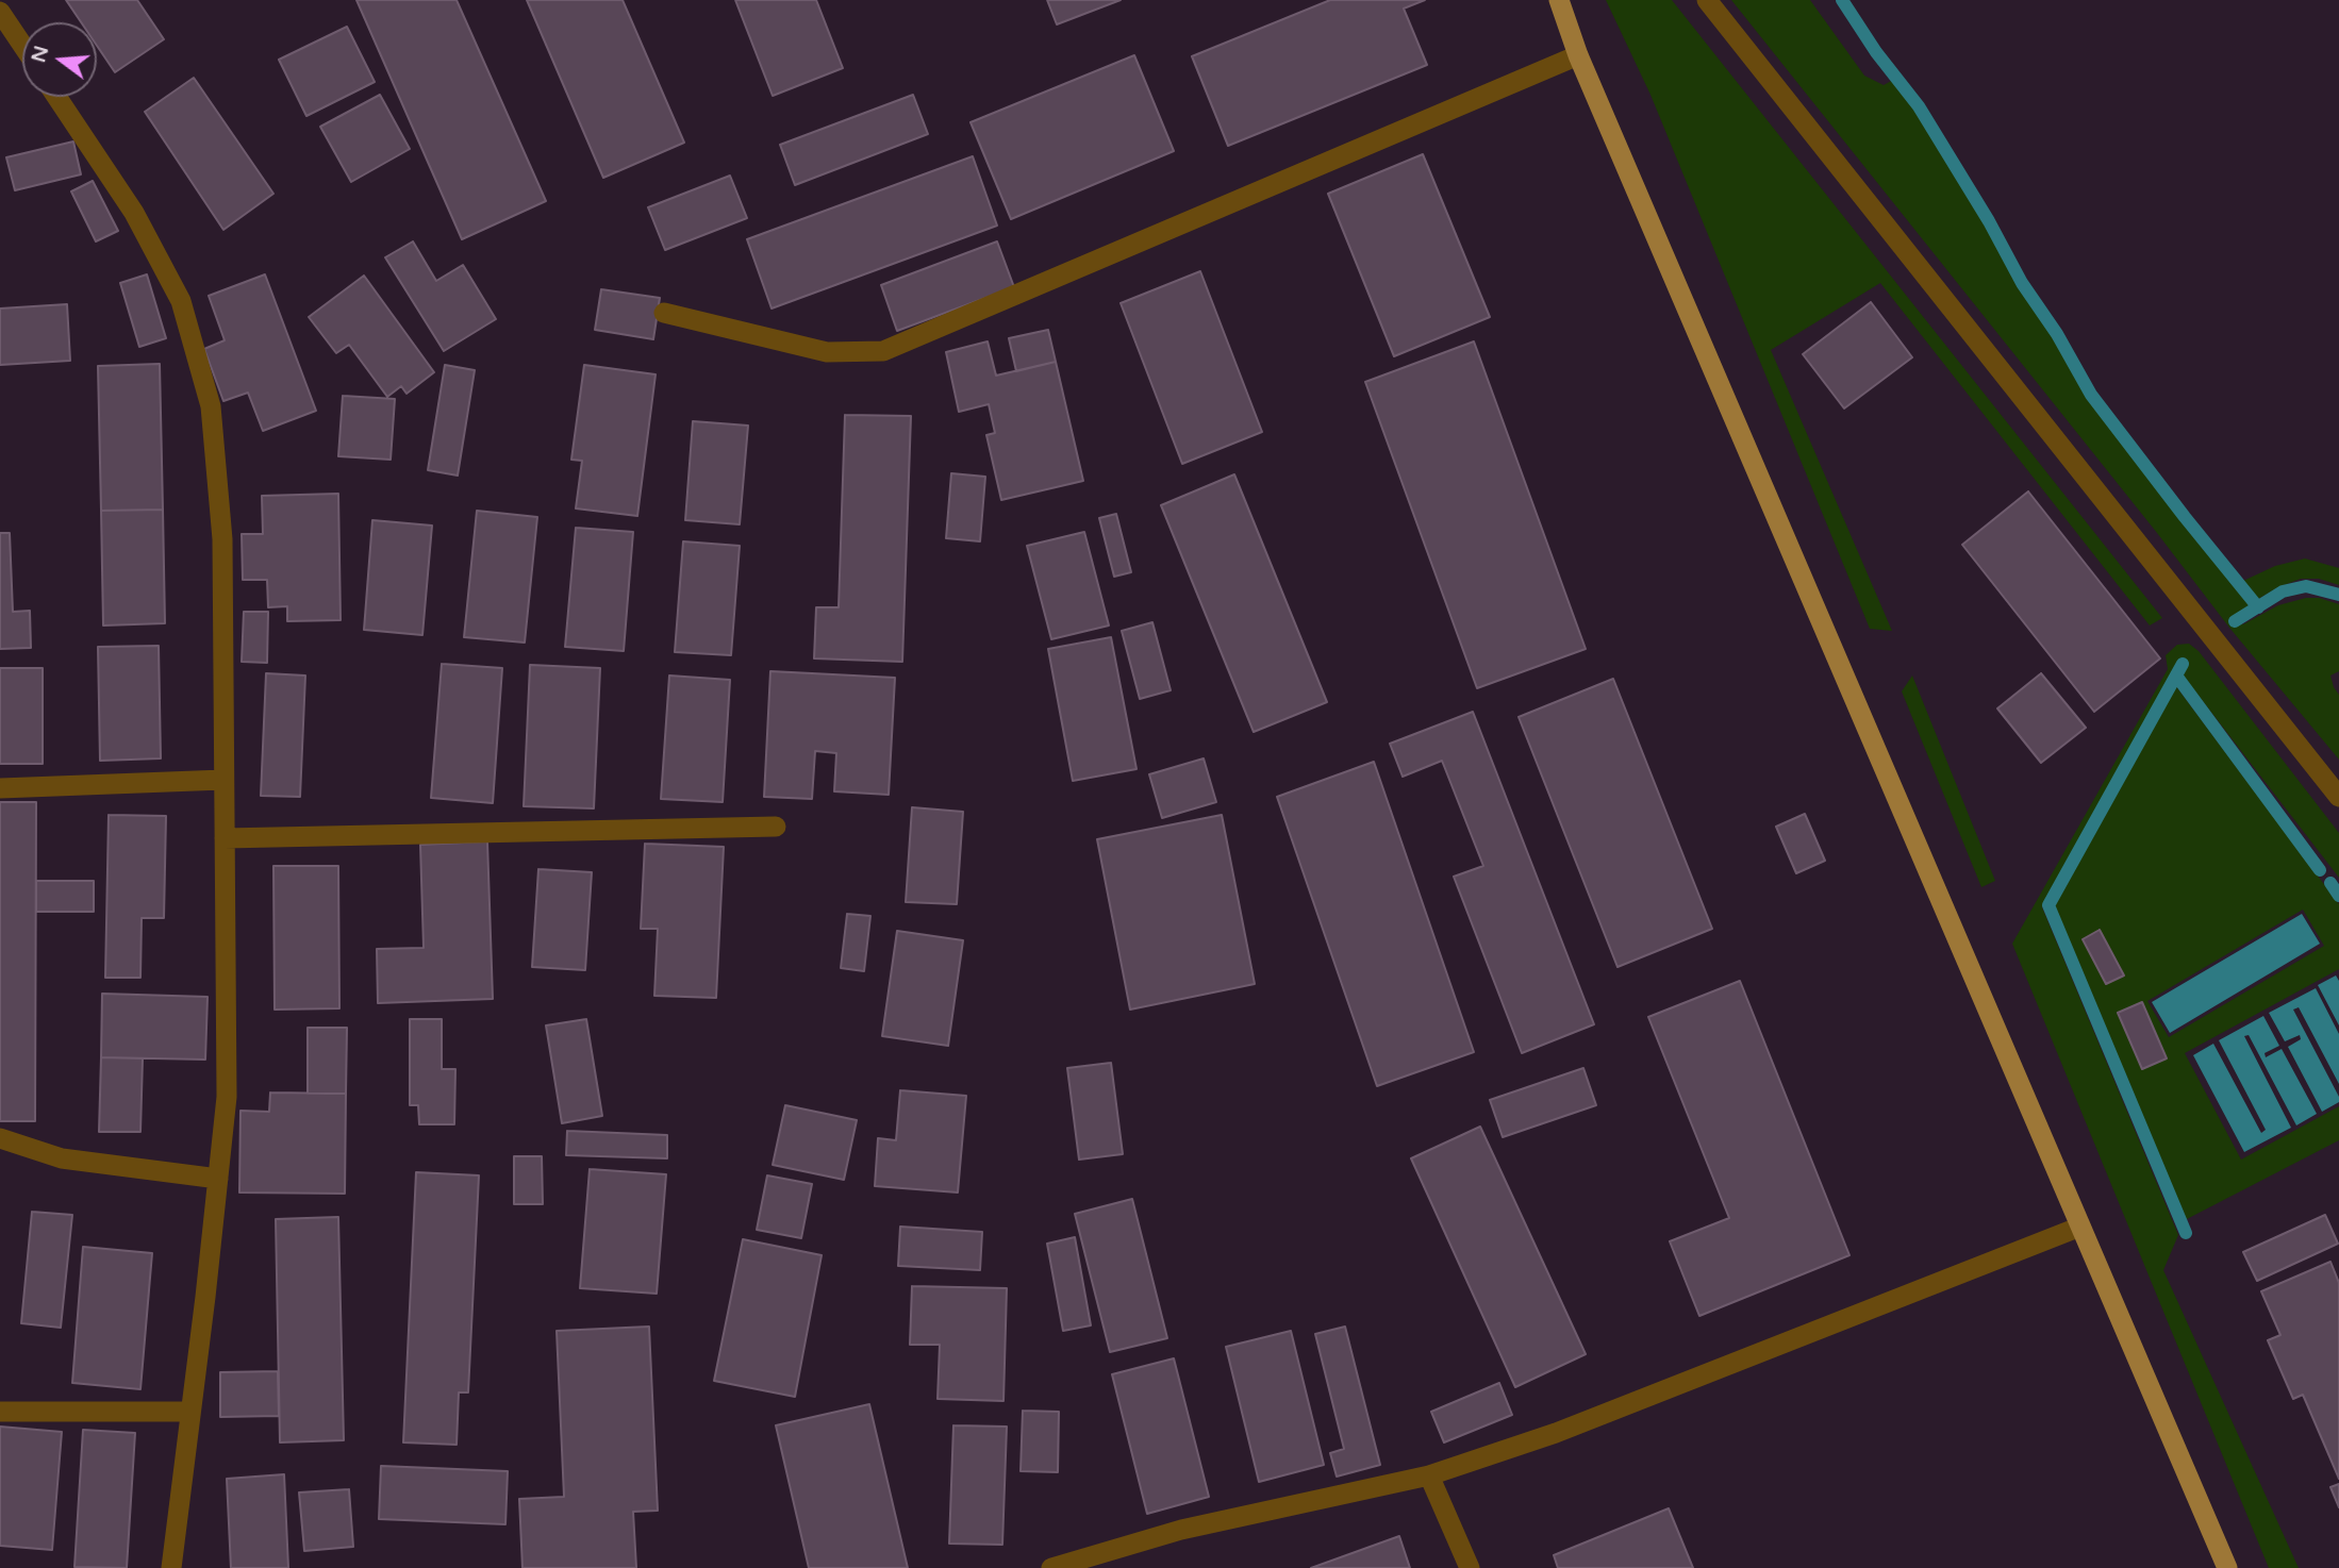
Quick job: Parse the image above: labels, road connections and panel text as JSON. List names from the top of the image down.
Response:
{
  "north": "left"
}
